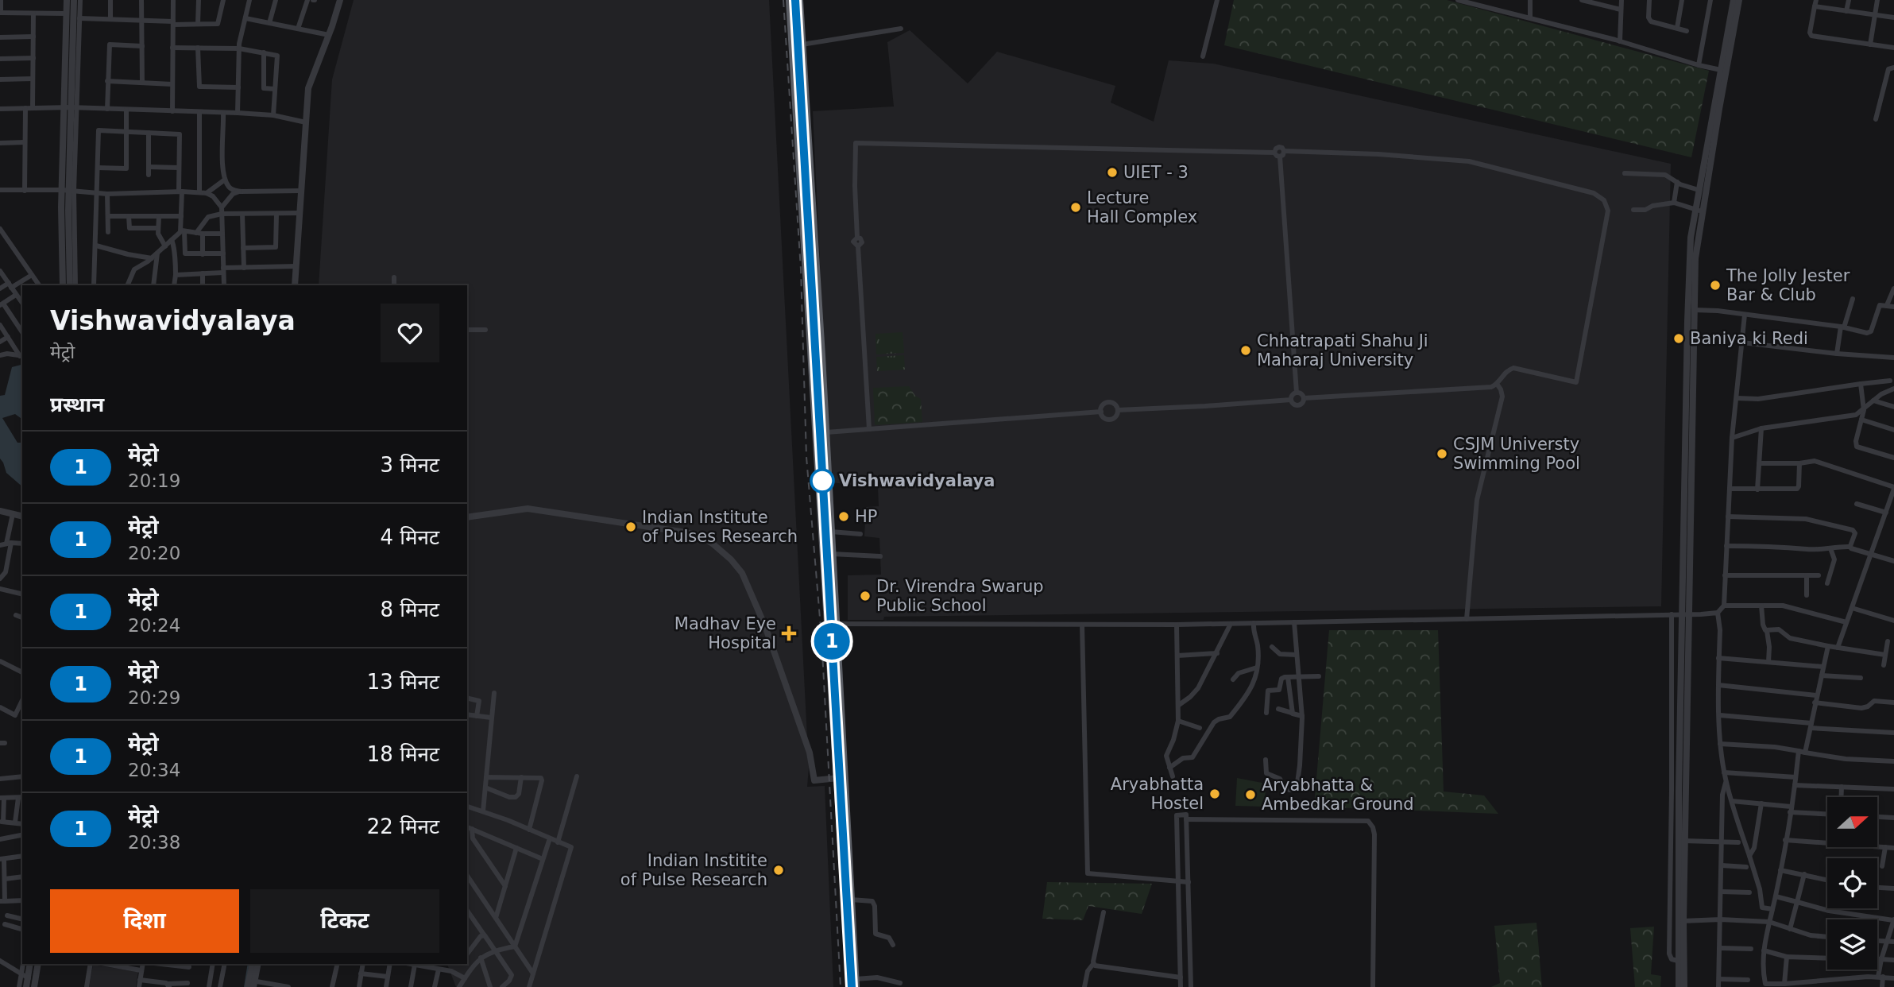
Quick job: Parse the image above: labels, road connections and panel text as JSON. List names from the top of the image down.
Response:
{
  "places": {
    "other": [
      "UIET - 3",
      "Lecture Hall Complex",
      "The Jolly Jester Bar & Club",
      "Baniya ki Redi",
      "Chhatrapati Shahu Ji Maharaj University",
      "CSJM Universty Swimming Pool",
      "Vishwavidyalaya",
      "HP",
      "Indian Institute of Pulses Research",
      "Dr. Virendra Swarup Public School",
      "Aryabhatta Hostel",
      "Aryabhatta & Ambedkar Ground",
      "Indian Institite of Pulse Research"
    ],
    "health": ["Madhav Eye Hospital"]
  },
  "lines": ["metro line 1"],
  "north": "right",
  "page": {
    "on_map": "1",
    "heading": [
      ["Vishwavidyalaya", "मेट्रो"],
      "प्रस्थान"
    ],
    "list": [
      {
        "mark": "1",
        "name": "मेट्रो",
        "note": "20:19",
        "value": "3 मिनट"
      },
      {
        "mark": "1",
        "name": "मेट्रो",
        "note": "20:20",
        "value": "4 मिनट"
      },
      {
        "mark": "1",
        "name": "मेट्रो",
        "note": "20:24",
        "value": "8 मिनट"
      },
      {
        "mark": "1",
        "name": "मेट्रो",
        "note": "20:29",
        "value": "13 मिनट"
      },
      {
        "mark": "1",
        "name": "मेट्रो",
        "note": "20:34",
        "value": "18 मिनट"
      },
      {
        "mark": "1",
        "name": "मेट्रो",
        "note": "20:38",
        "value": "22 मिनट"
      }
    ],
    "buttons": ["दिशा", "टिकट"]
  }
}
